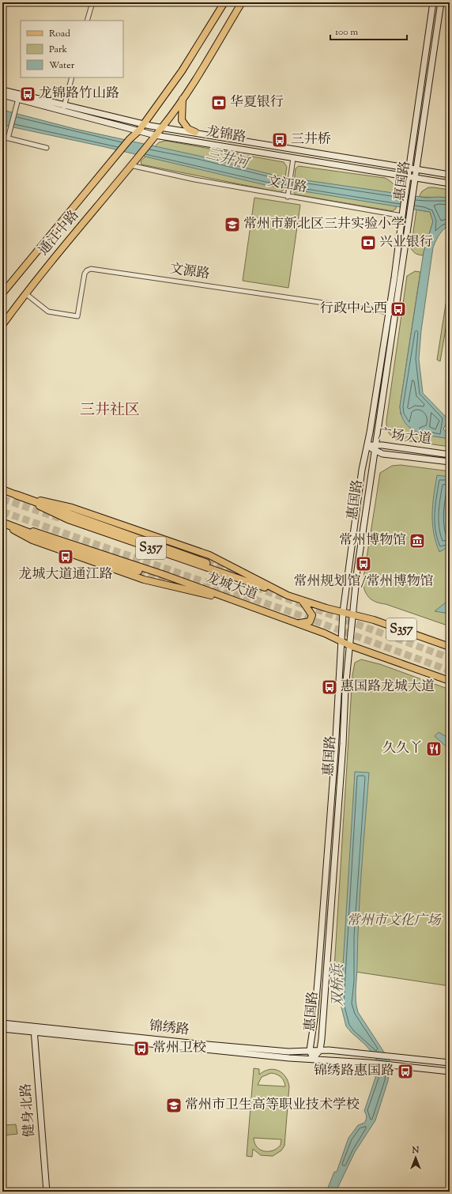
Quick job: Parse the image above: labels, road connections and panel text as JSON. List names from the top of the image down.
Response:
{
  "streets": {
    "main road": ["通江中路", "S357", "龙城大道"],
    "street": [
      "龙锦路",
      "惠国路",
      "文江路",
      "文源路",
      "广场大道",
      "锦绣路",
      "健身北路"
    ]
  },
  "crossings": [
    ["龙锦路", "惠国路"],
    ["龙锦路", "通江中路"],
    ["惠国路", "文源路"],
    ["惠国路", "广场大道"],
    ["惠国路", "S357"],
    ["惠国路", "龙城大道"],
    ["惠国路", "锦绣路"],
    ["文江路", "通江中路"],
    ["通江中路", "文源路"],
    ["S357", "龙城大道"],
    ["锦绣路", "健身北路"]
  ],
  "districts": ["三井社区"],
  "water": ["三井河", "双桥浜"],
  "parks": ["常州市文化广场"],
  "places": {
    "bus stop": [
      "龙锦路竹山路",
      "三井桥",
      "行政中心西",
      "龙城大道通江路",
      "常州规划馆/常州博物馆",
      "惠国路龙城大道",
      "常州卫校",
      "锦绣路惠国路"
    ],
    "bank": ["华夏银行", "兴业银行"],
    "school or university": ["常州市新北区三井实验小学", "常州市卫生高等职业技术学校"],
    "museum": ["常州博物馆"],
    "restaurant": ["久久丫"]
  },
  "legend": ["Road", "Park", "Water"],
  "scale_bar": "100 m",
  "north": "top"
}
